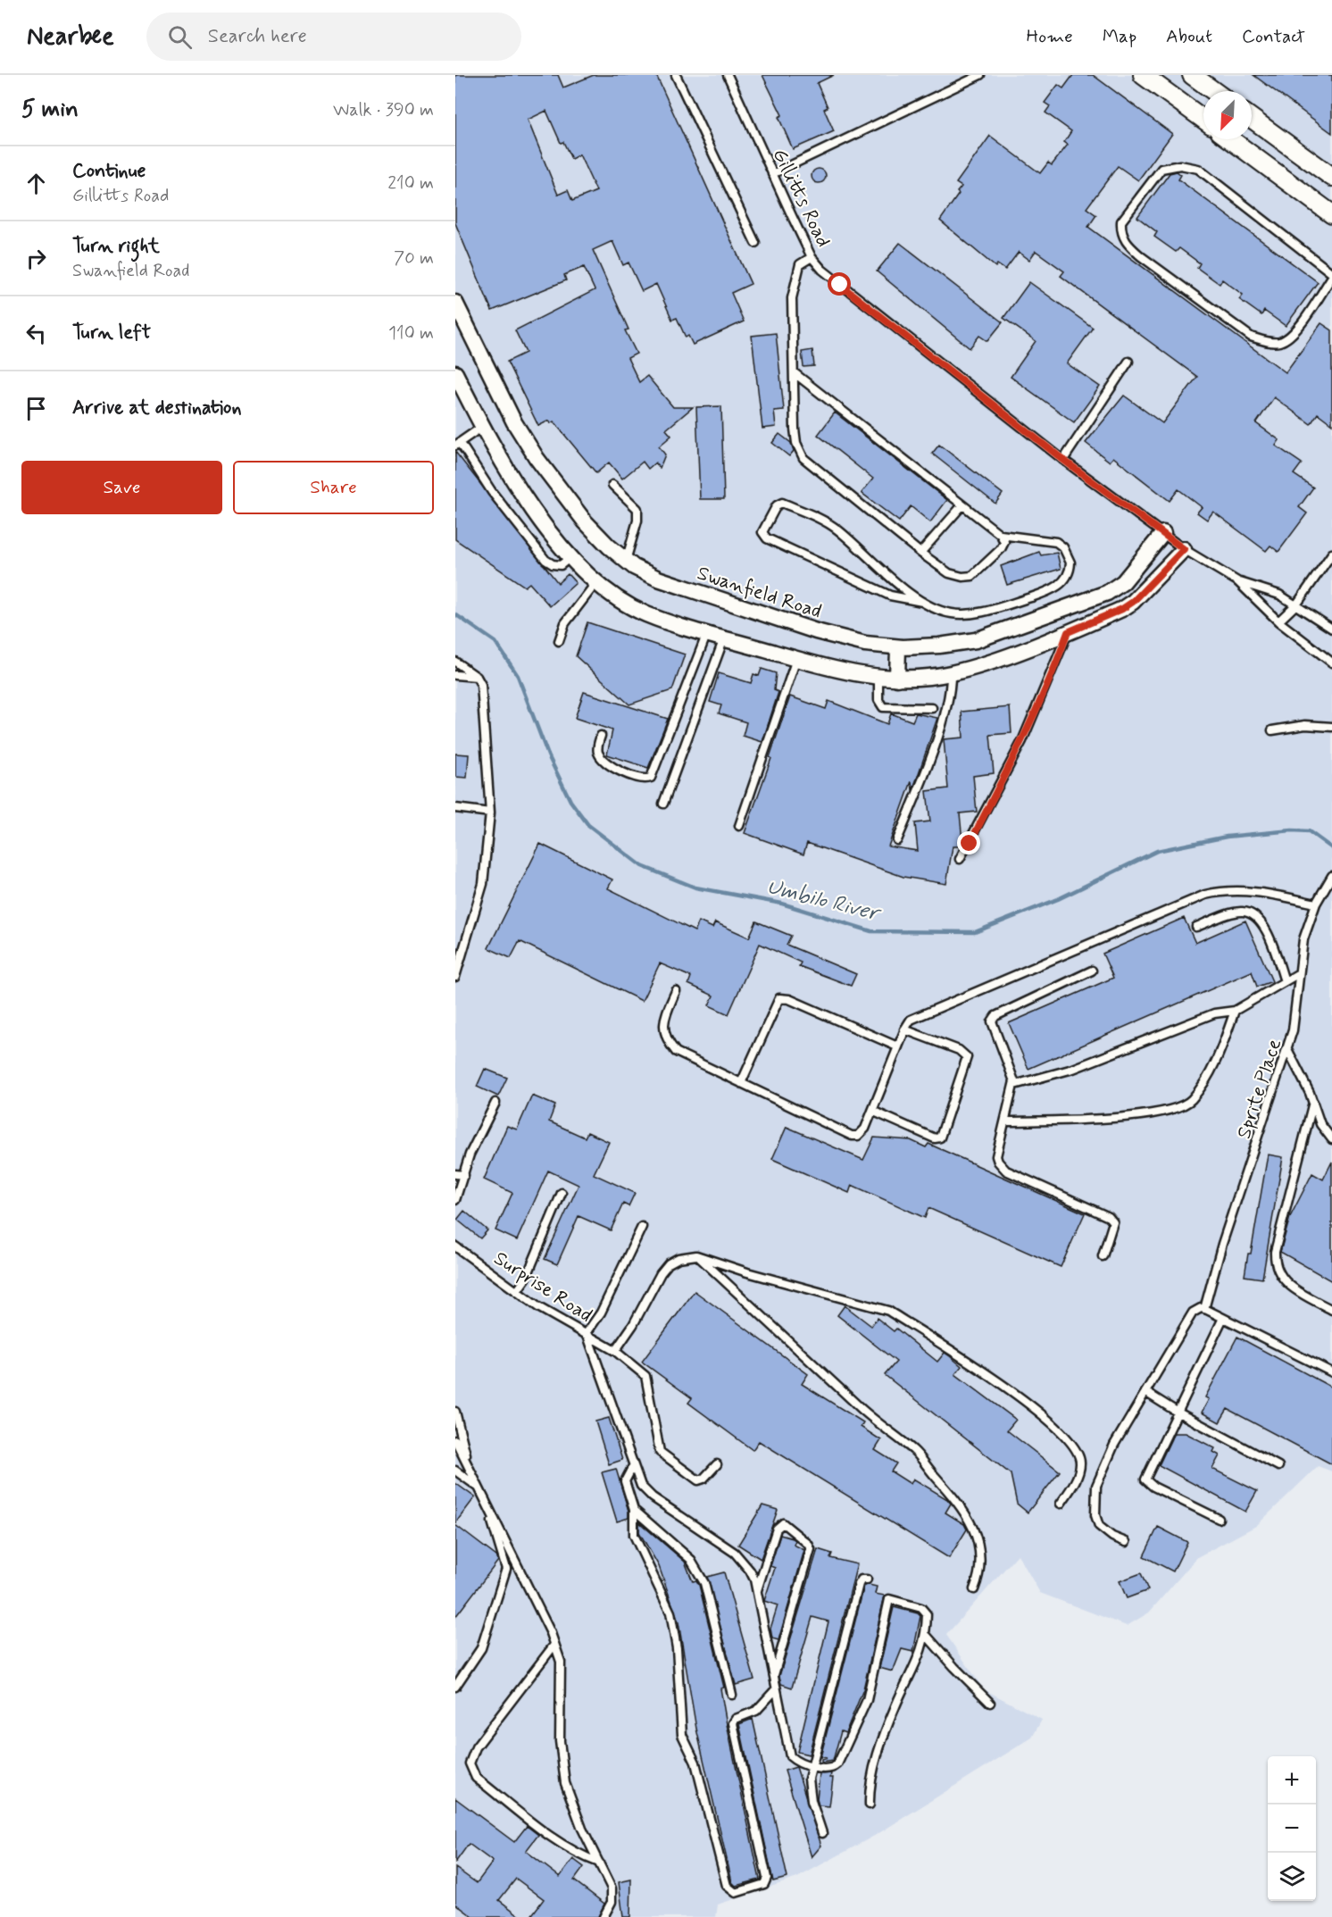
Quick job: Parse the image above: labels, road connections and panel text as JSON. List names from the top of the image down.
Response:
{
  "streets": {
    "street": ["Swanfield Road"],
    "lane": ["Gillitts Road", "Sprite Place", "Surprise Road"]
  },
  "crossings": [
    ["Gillitts Road", "Swanfield Road"]
  ],
  "water": ["Umbilo River"],
  "north": "bottom left",
  "page": {
    "header": "Nearbee",
    "search": "Search here",
    "nav": [
      "Home",
      "Map",
      "About",
      "Contact"
    ],
    "heading": ["5 min", "Walk · 390 m"],
    "list": [
      ["Continue", "Gillitts Road", "210 m"],
      ["Turn right", "Swanfield Road", "70 m"],
      ["Turn left", "110 m"],
      "Arrive at destination"
    ],
    "buttons": ["Save", "Share"],
    "map_buttons": ["+", "−"]
  }
}
